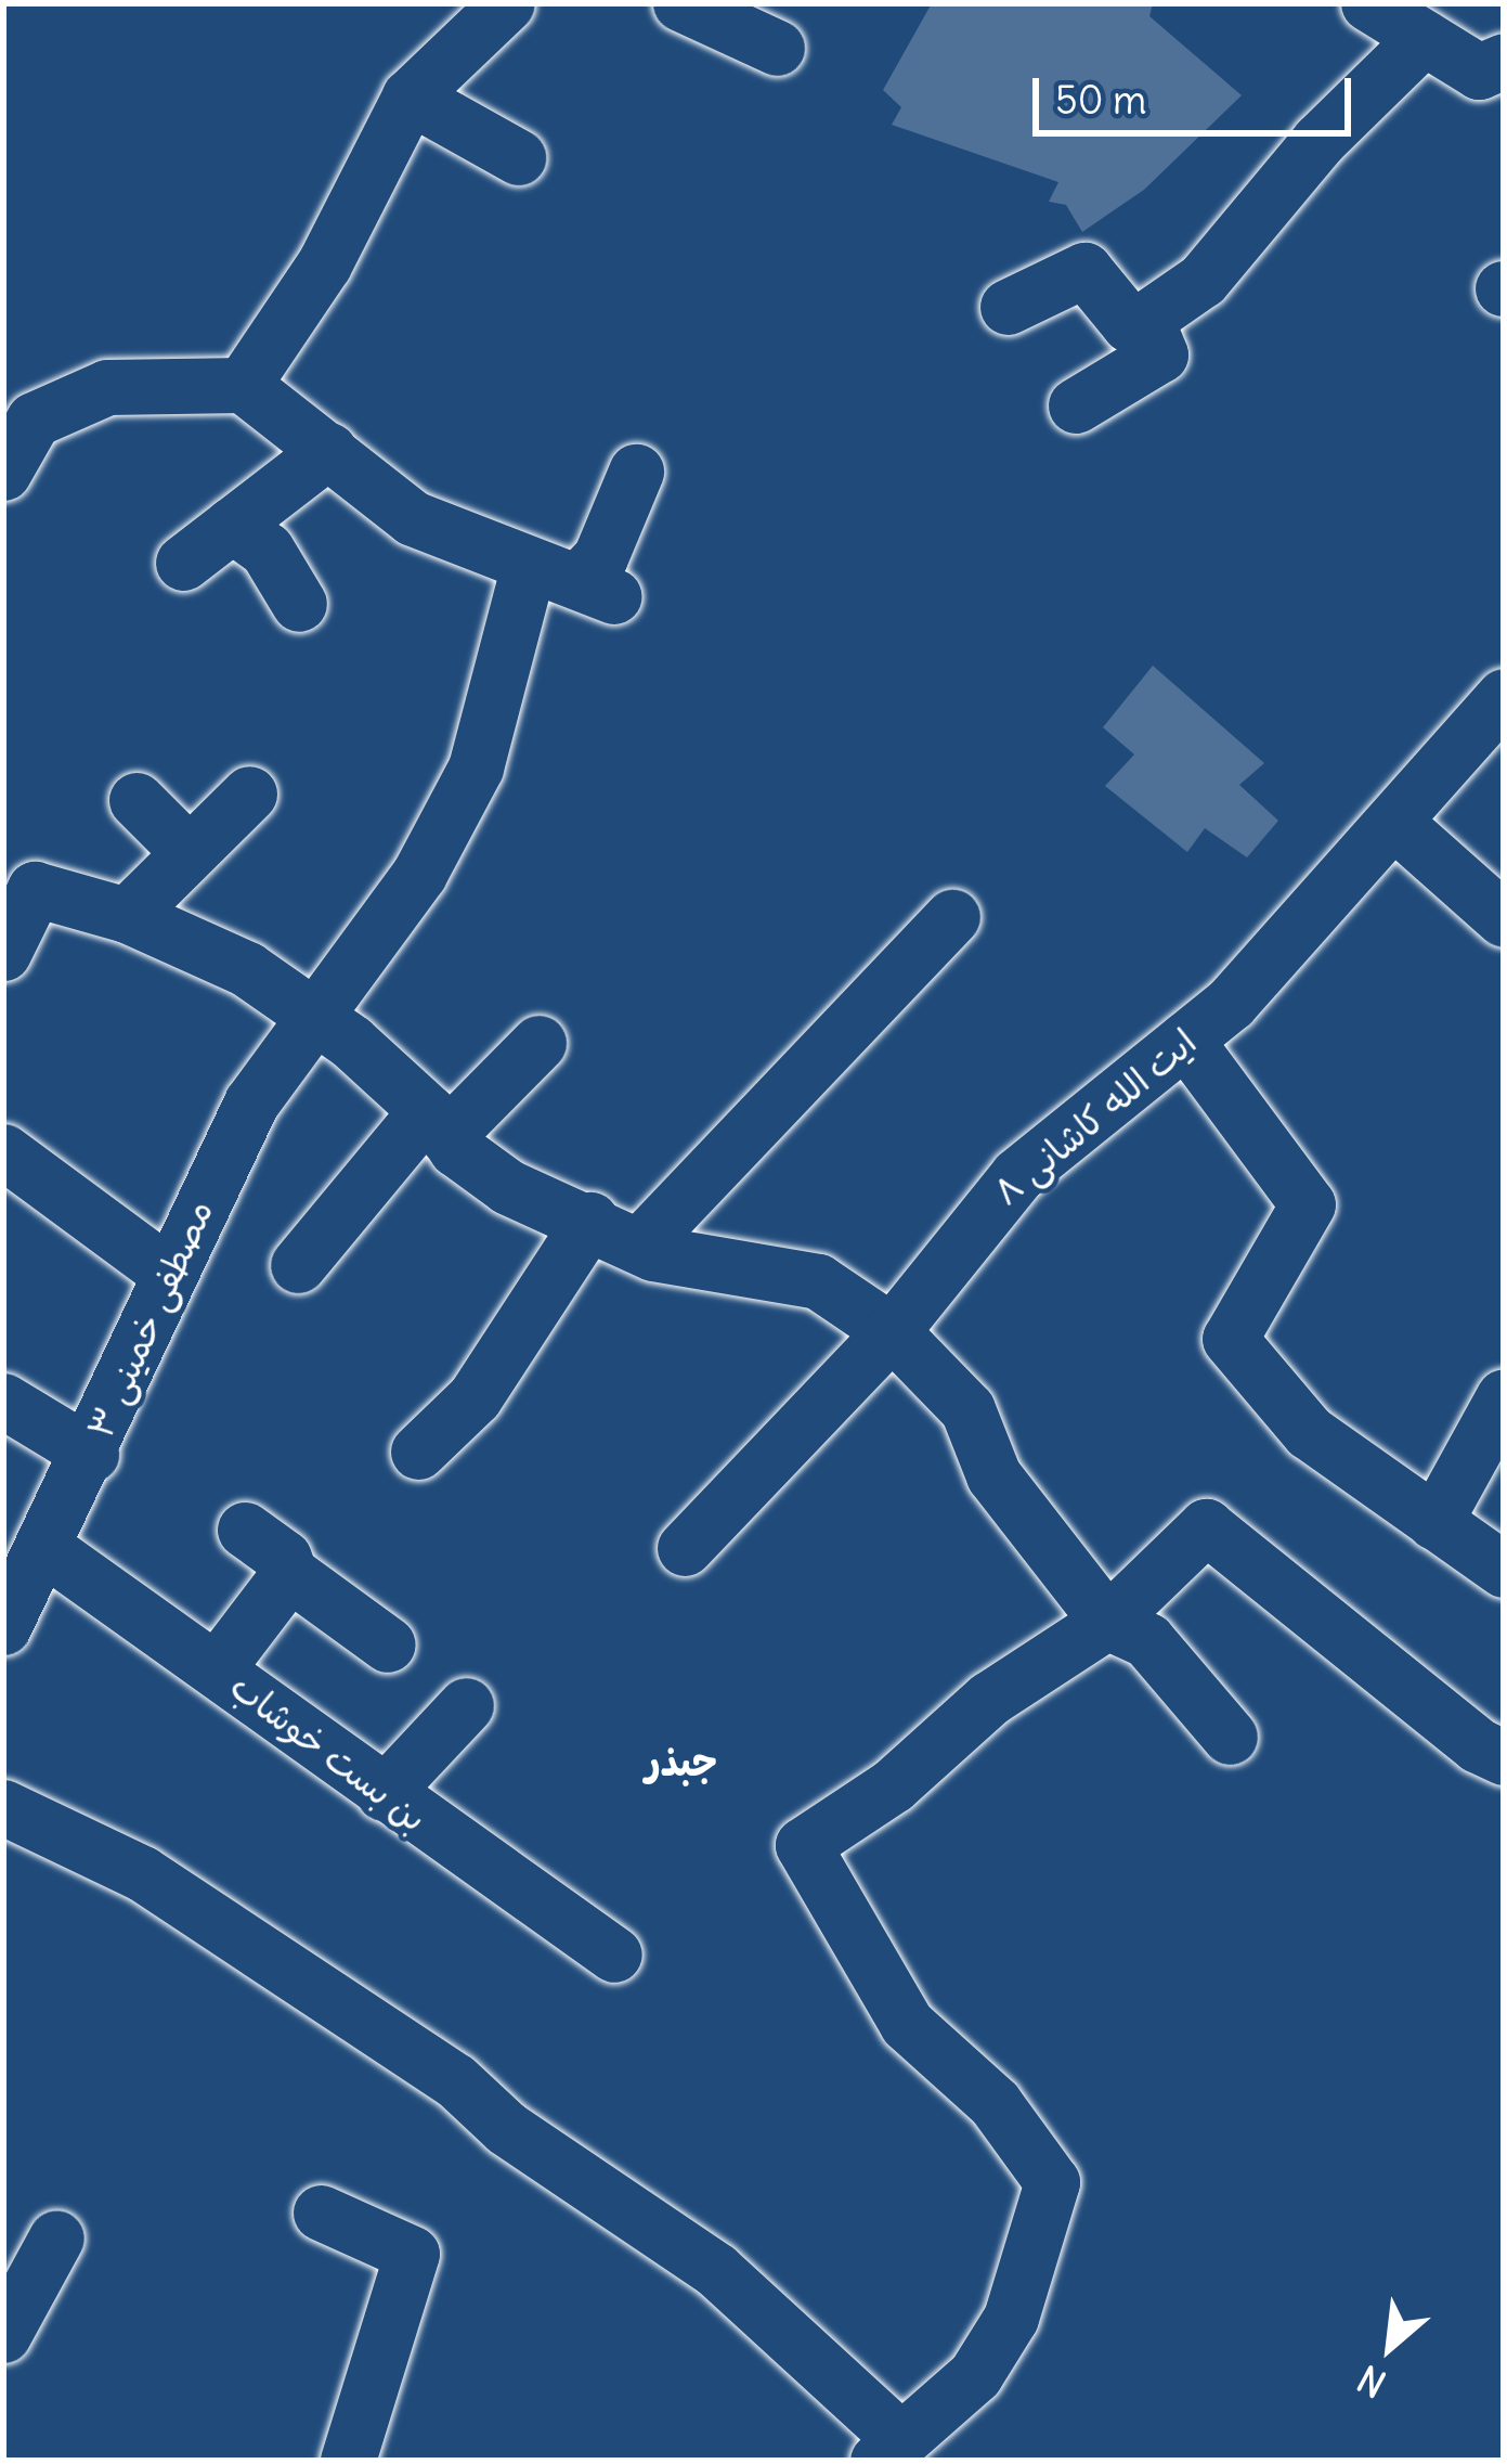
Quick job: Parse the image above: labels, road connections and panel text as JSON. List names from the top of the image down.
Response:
{
  "streets": {
    "street": ["ایت الله کاشانی ۸", "مصطفی خمینی ۳", "بن بست خوشاب"]
  },
  "crossings": [
    ["مصطفی خمینی ۳", "بن بست خوشاب"]
  ],
  "districts": ["جبذر"],
  "scale_bar": "50 m",
  "north": "bottom left"
}
